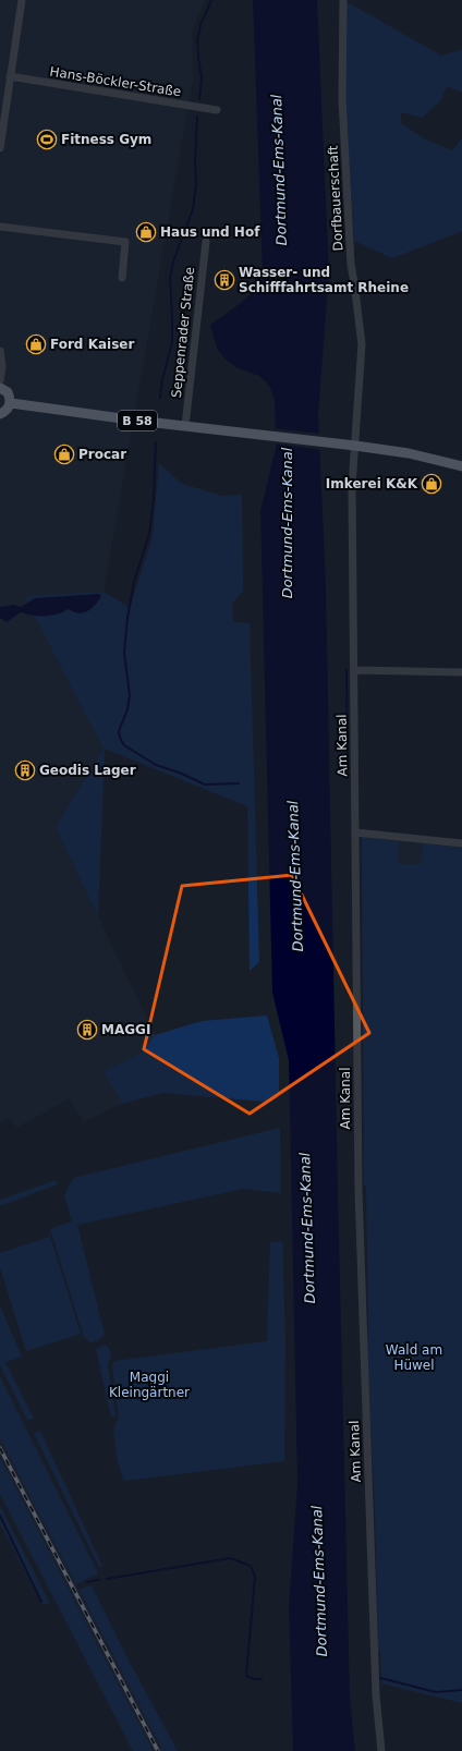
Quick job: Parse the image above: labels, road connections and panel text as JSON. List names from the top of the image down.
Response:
{
  "streets": {
    "main road": ["B 58"],
    "street": [
      "Hans-Böckler-Straße",
      "Dorfbauerschaft",
      "Seppenrader Straße",
      "Am Kanal"
    ]
  },
  "crossings": [
    ["Dorfbauerschaft", "B 58"],
    ["Dorfbauerschaft", "Am Kanal"],
    ["Seppenrader Straße", "B 58"],
    ["B 58", "Am Kanal"]
  ],
  "water": ["Dortmund-Ems-Kanal"],
  "parks": ["Wald am Hüwel", "Maggi Kleingärtner"],
  "places": {
    "sports": ["Fitness Gym"],
    "shop": [
      "Haus und Hof",
      "Ford Kaiser",
      "Procar",
      "Imkerei K&K"
    ],
    "building": ["Wasser- und Schifffahrtsamt Rheine", "Geodis Lager", "MAGGI"]
  }
}
